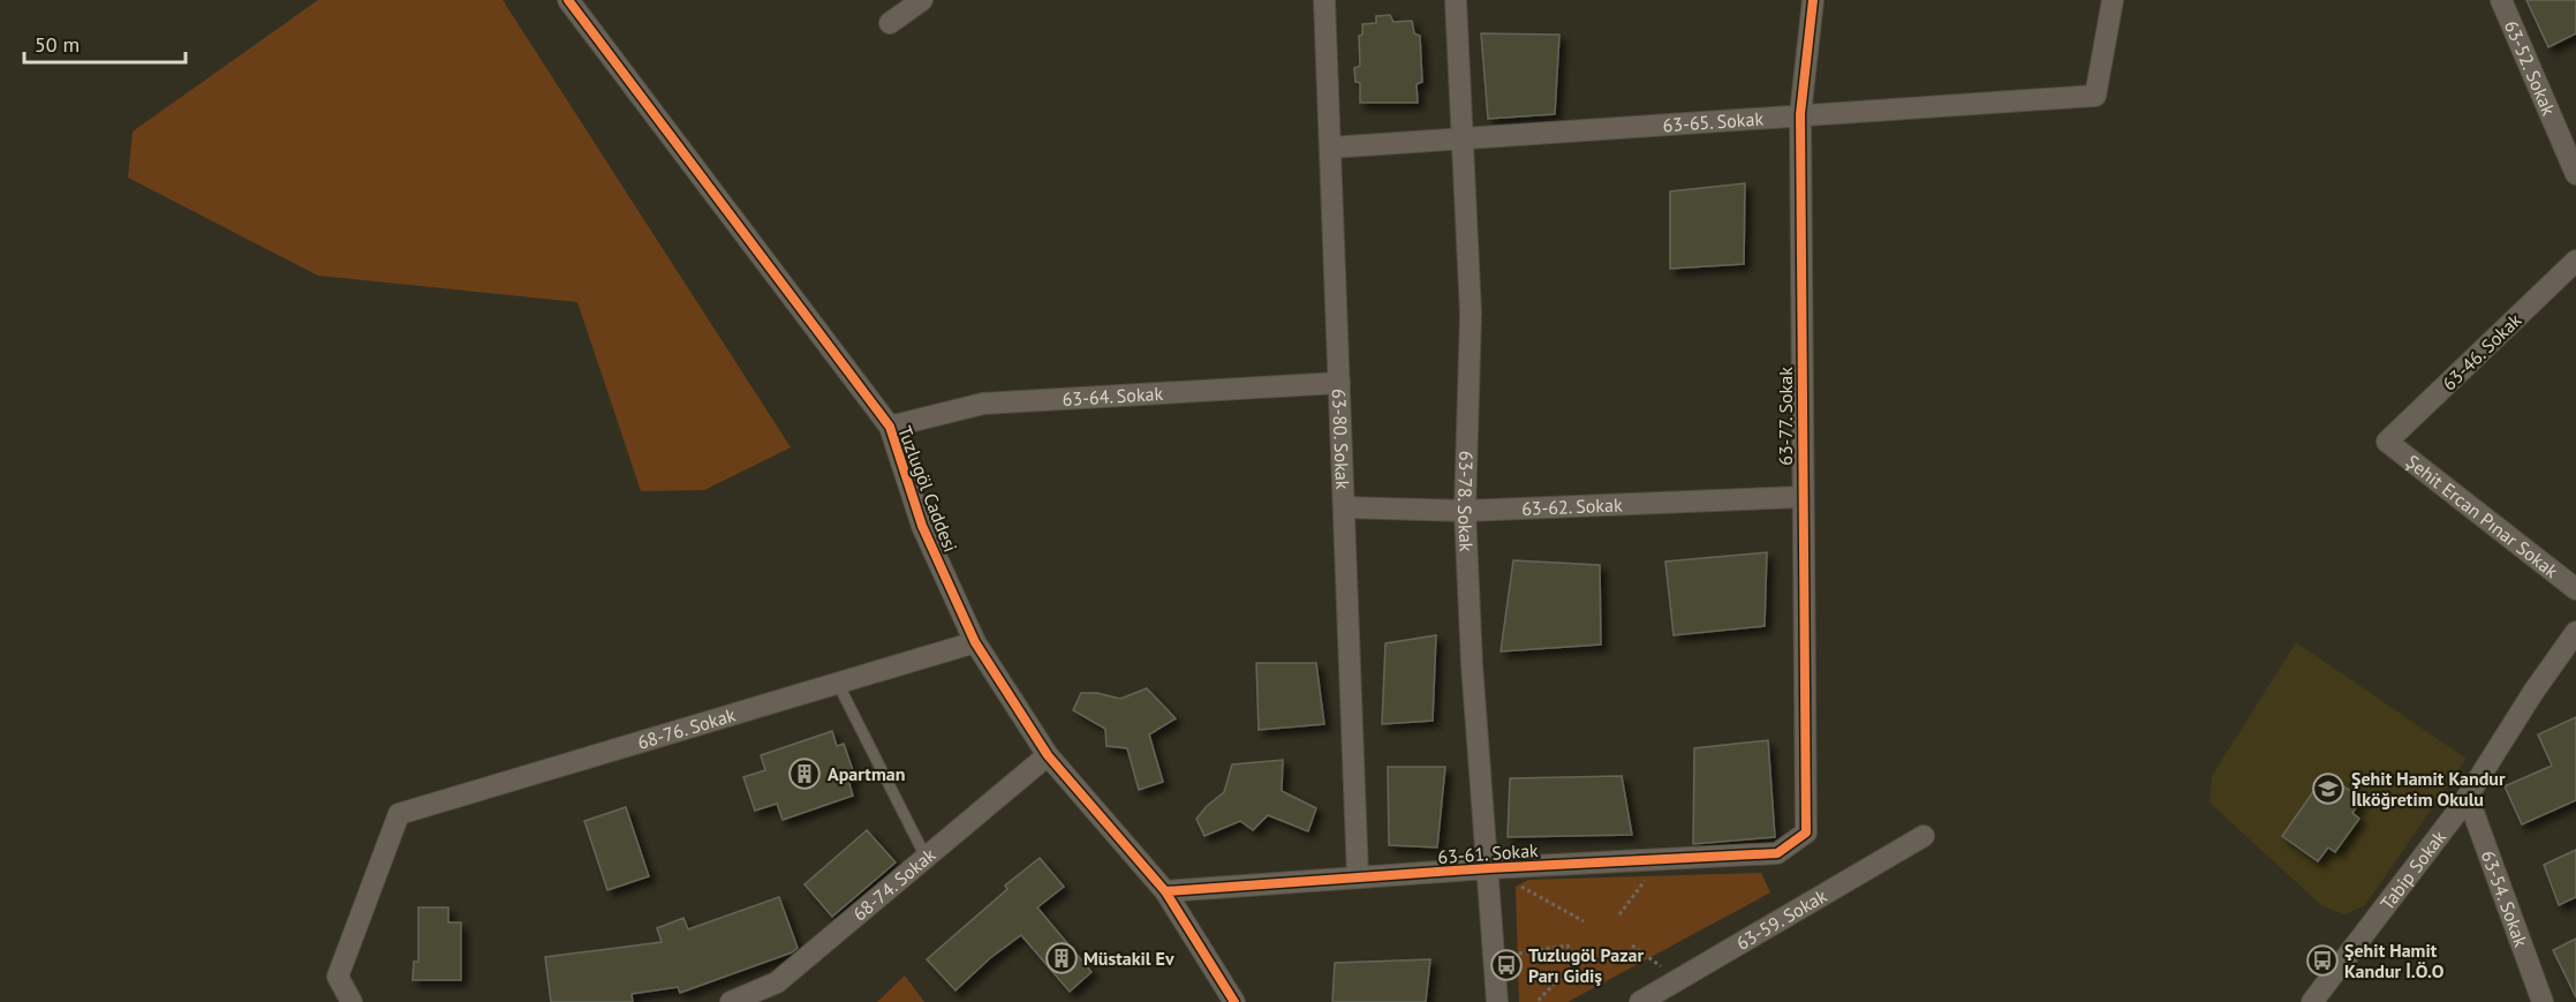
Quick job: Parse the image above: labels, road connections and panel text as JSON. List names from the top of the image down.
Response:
{
  "streets": {
    "street": [
      "63-52. Sokak",
      "63-65. Sokak",
      "63-46. Sokak",
      "63-64. Sokak",
      "63-77. Sokak",
      "63-80. Sokak",
      "Tuzlugöl Caddesi",
      "63-78. Sokak",
      "63-62. Sokak",
      "Şehit Ercan Pınar Sokak",
      "68-76. Sokak",
      "63-61. Sokak",
      "Tabip Sokak",
      "68-74. Sokak",
      "63-54. Sokak",
      "63-59. Sokak"
    ]
  },
  "crossings": [
    ["63-65. Sokak", "63-77. Sokak"],
    ["63-65. Sokak", "63-80. Sokak"],
    ["63-65. Sokak", "63-78. Sokak"],
    ["63-46. Sokak", "Şehit Ercan Pınar Sokak"],
    ["63-64. Sokak", "63-80. Sokak"],
    ["63-64. Sokak", "Tuzlugöl Caddesi"],
    ["63-77. Sokak", "63-62. Sokak"],
    ["63-77. Sokak", "63-61. Sokak"],
    ["63-80. Sokak", "63-62. Sokak"],
    ["63-80. Sokak", "63-61. Sokak"],
    ["Tuzlugöl Caddesi", "68-76. Sokak"],
    ["Tuzlugöl Caddesi", "63-61. Sokak"],
    ["Tuzlugöl Caddesi", "68-74. Sokak"],
    ["63-78. Sokak", "63-62. Sokak"],
    ["63-78. Sokak", "63-61. Sokak"],
    ["Tabip Sokak", "63-54. Sokak"]
  ],
  "places": {
    "building": ["Apartman", "Müstakil Ev"],
    "school or university": ["Şehit Hamit Kandur İlköğretim Okulu"],
    "bus stop": ["Şehit Hamit Kandur İ.Ö.O", "Tuzlugöl Pazar Parı Gidiş"]
  },
  "scale_bar": "50 m"
}
